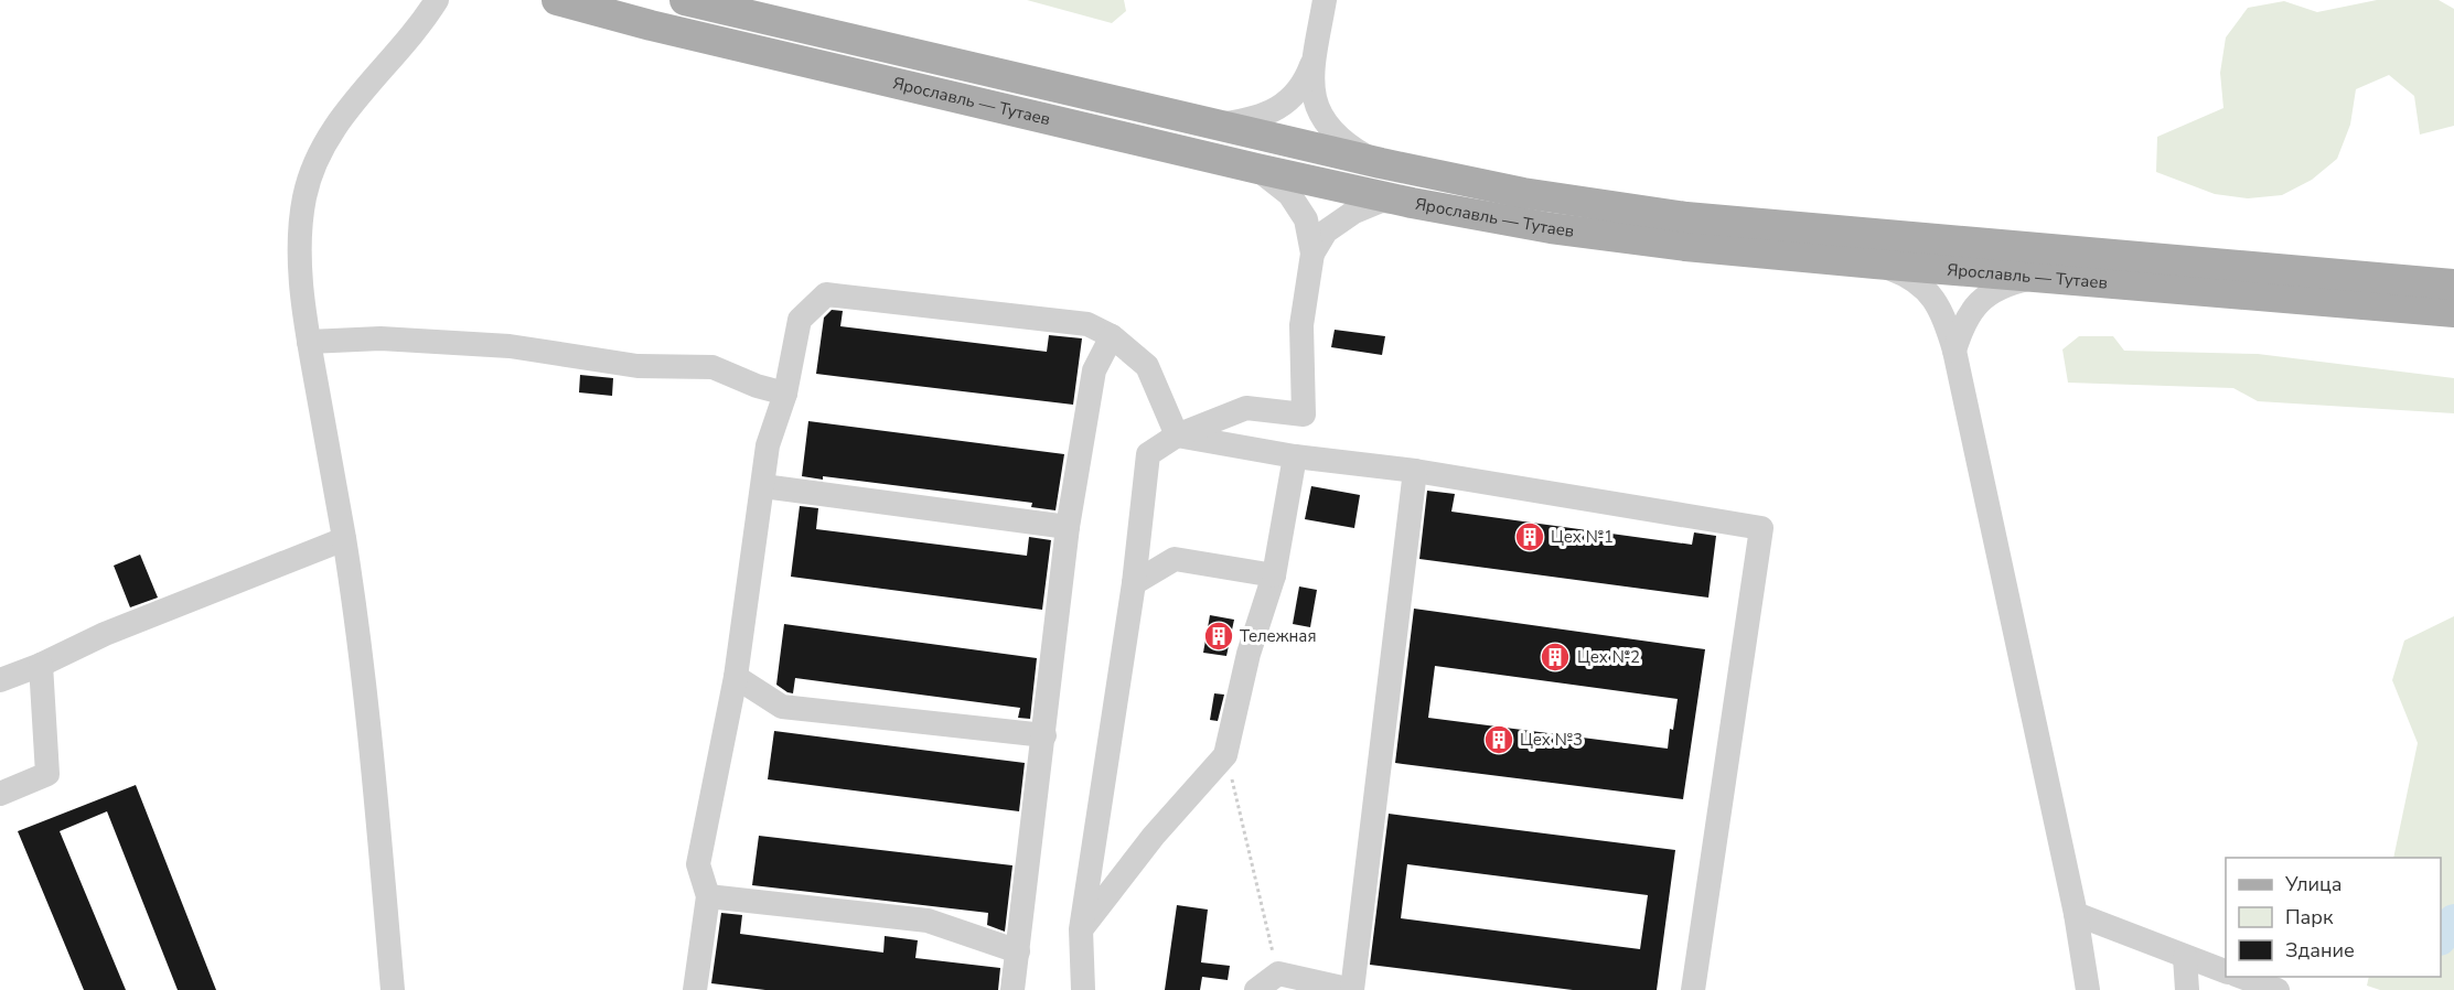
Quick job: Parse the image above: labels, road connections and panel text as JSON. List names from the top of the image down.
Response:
{
  "streets": {
    "main road": ["Ярославль — Тутаев"]
  },
  "places": {
    "building": [
      "Цех №1",
      "Тележная",
      "Цех №2",
      "Цех №3"
    ]
  },
  "legend": ["Улица", "Парк", "Здание"]
}
